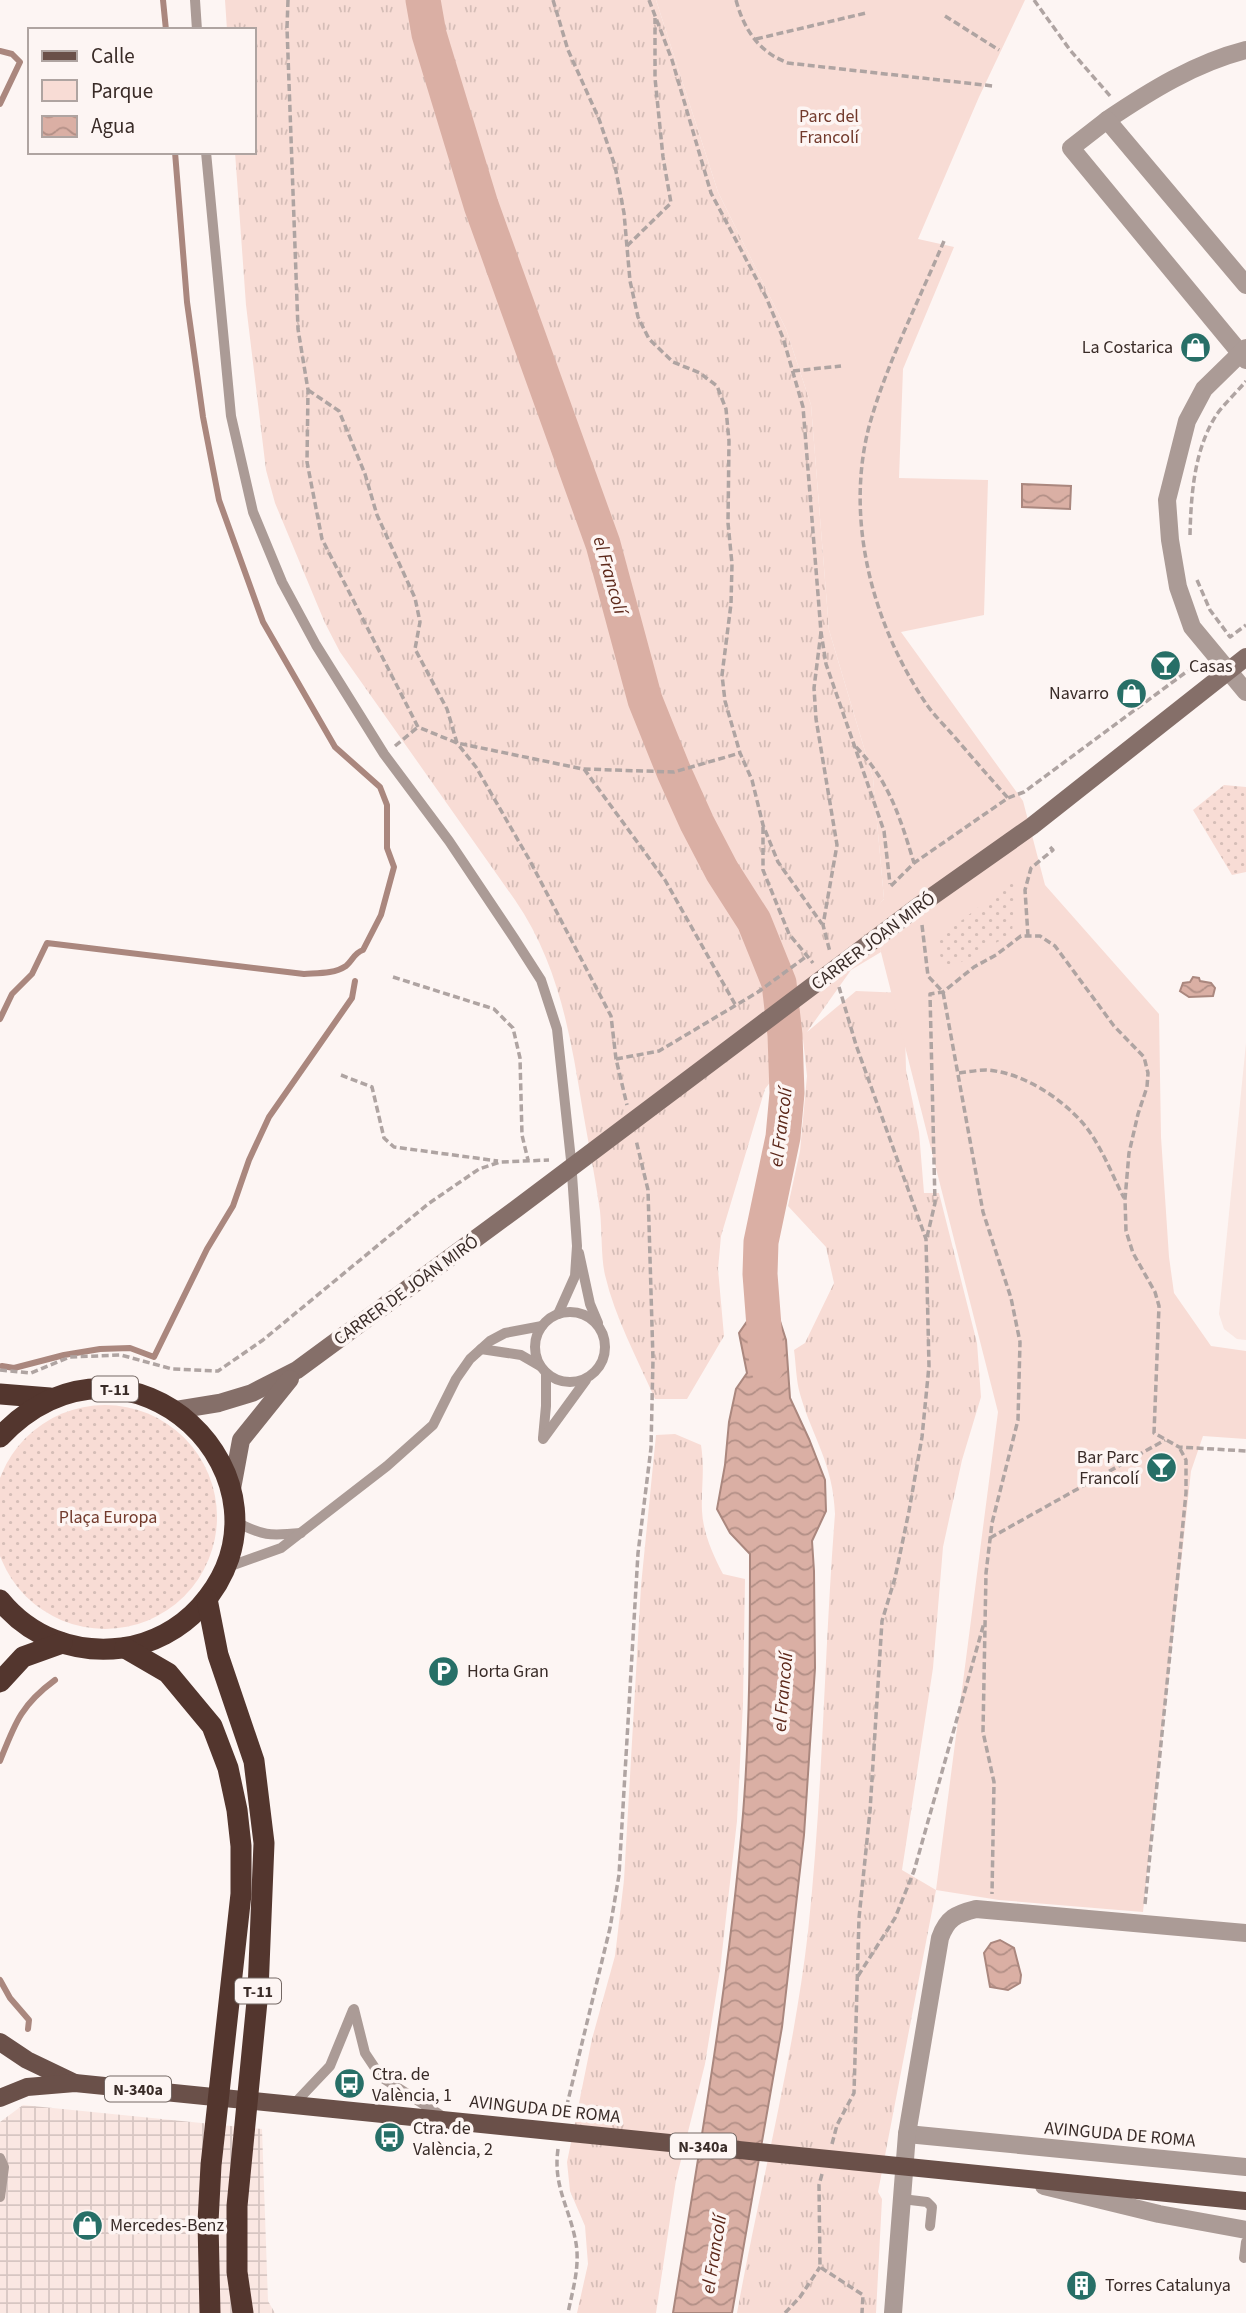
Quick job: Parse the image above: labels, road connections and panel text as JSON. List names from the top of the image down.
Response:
{
  "streets": {
    "highway": ["T-11"],
    "main road": ["N-340a", "AVINGUDA DE ROMA"],
    "street": ["CARRER JOAN MIRÓ", "CARRER DE JOAN MIRÓ"]
  },
  "crossings": [
    ["CARRER JOAN MIRÓ", "CARRER DE JOAN MIRÓ"],
    ["CARRER DE JOAN MIRÓ", "T-11"]
  ],
  "water": ["el Francolí"],
  "parks": ["Parc del Francolí", "Plaça Europa"],
  "places": {
    "shop": ["La Costarica", "Navarro", "Mercedes-Benz"],
    "bar": ["Casas", "Bar Parc Francolí"],
    "parking": ["Horta Gran"],
    "bus stop": ["Ctra. de València, 1", "Ctra. de València, 2"],
    "building": ["Torres Catalunya"]
  },
  "legend": ["Calle", "Parque", "Agua"]
}
